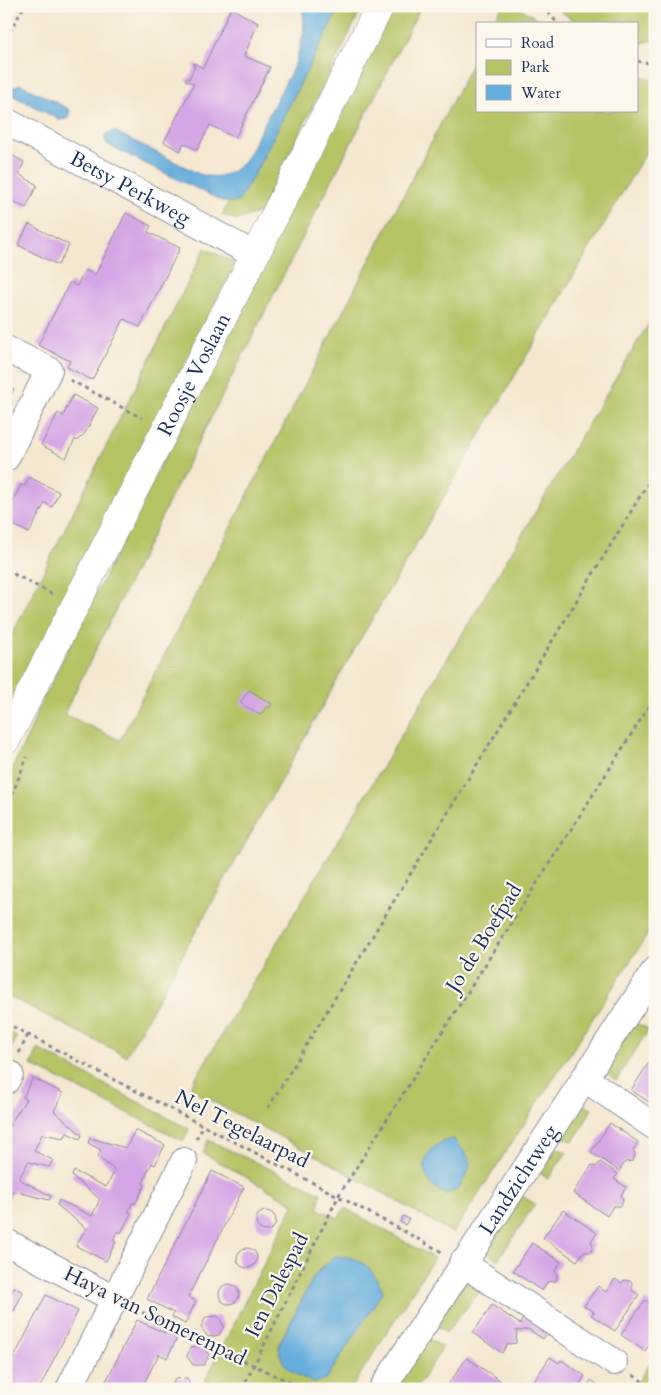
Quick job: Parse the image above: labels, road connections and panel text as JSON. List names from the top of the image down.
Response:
{
  "streets": {
    "street": [
      "Betsy Perkweg",
      "Roosje Voslaan",
      "Landzichtweg",
      "Haya van Somerenpad"
    ],
    "path": ["Jo de Boefpad", "Nel Tegelaarpad", "Ien Dalespad"]
  },
  "crossings": [
    ["Betsy Perkweg", "Roosje Voslaan"],
    ["Jo de Boefpad", "Nel Tegelaarpad"],
    ["Jo de Boefpad", "Ien Dalespad"],
    ["Nel Tegelaarpad", "Landzichtweg"],
    ["Nel Tegelaarpad", "Ien Dalespad"],
    ["Ien Dalespad", "Haya van Somerenpad"]
  ],
  "legend": ["Road", "Park", "Water"]
}
